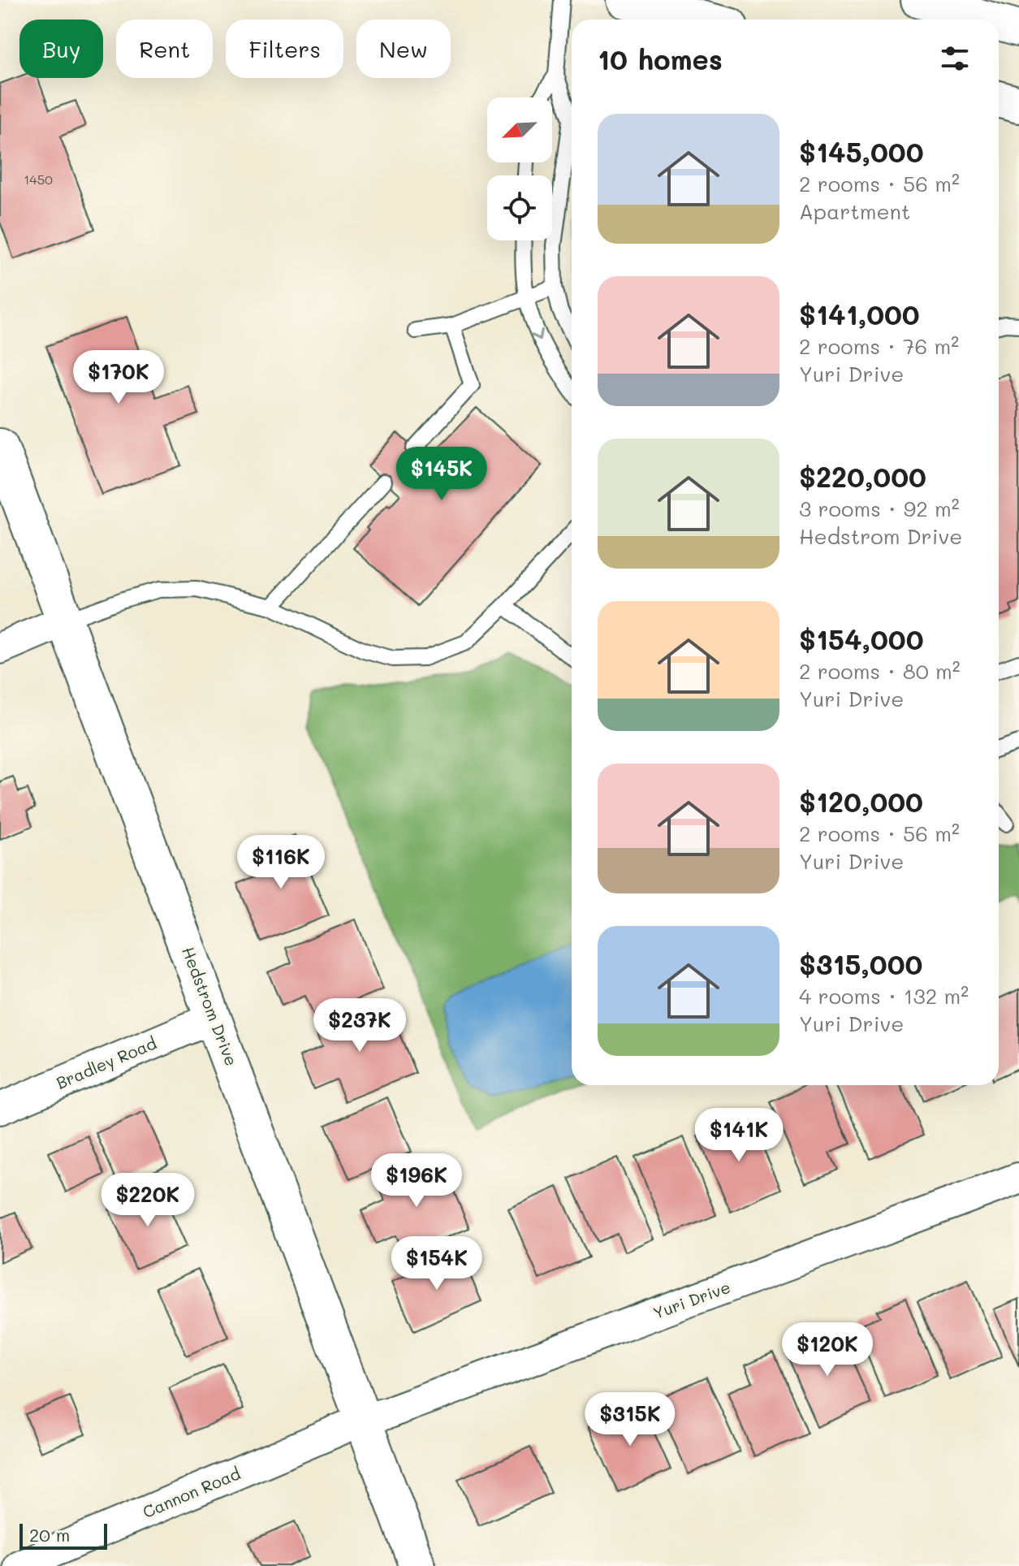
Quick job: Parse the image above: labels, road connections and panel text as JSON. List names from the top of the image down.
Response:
{
  "streets": {
    "main road": ["Hedstrom Drive"],
    "street": ["Bradley Road", "Yuri Drive", "Cannon Road"]
  },
  "crossings": [
    ["Hedstrom Drive", "Bradley Road"],
    ["Hedstrom Drive", "Yuri Drive"],
    ["Hedstrom Drive", "Cannon Road"],
    ["Yuri Drive", "Cannon Road"]
  ],
  "house_numbers": ["1450"],
  "scale_bar": "20 m",
  "north": "bottom left",
  "page": {
    "chip": [
      "Buy",
      "Rent",
      "Filters",
      "New"
    ],
    "heading": "10 homes",
    "list": [
      {
        "name": "$145,000",
        "note": "2 rooms · 56 m² · Apartment"
      },
      {
        "name": "$141,000",
        "note": "2 rooms · 76 m² · Yuri Drive"
      },
      {
        "name": "$220,000",
        "note": "3 rooms · 92 m² · Hedstrom Drive"
      },
      {
        "name": "$154,000",
        "note": "2 rooms · 80 m² · Yuri Drive"
      },
      {
        "name": "$120,000",
        "note": "2 rooms · 56 m² · Yuri Drive"
      },
      {
        "name": "$315,000",
        "note": "4 rooms · 132 m² · Yuri Drive"
      }
    ],
    "price": [
      "$170K",
      "$145K",
      "$116K",
      "$237K",
      "$141K",
      "$196K",
      "$220K",
      "$154K",
      "$120K",
      "$315K"
    ],
    "scale": "20 m"
  }
}
